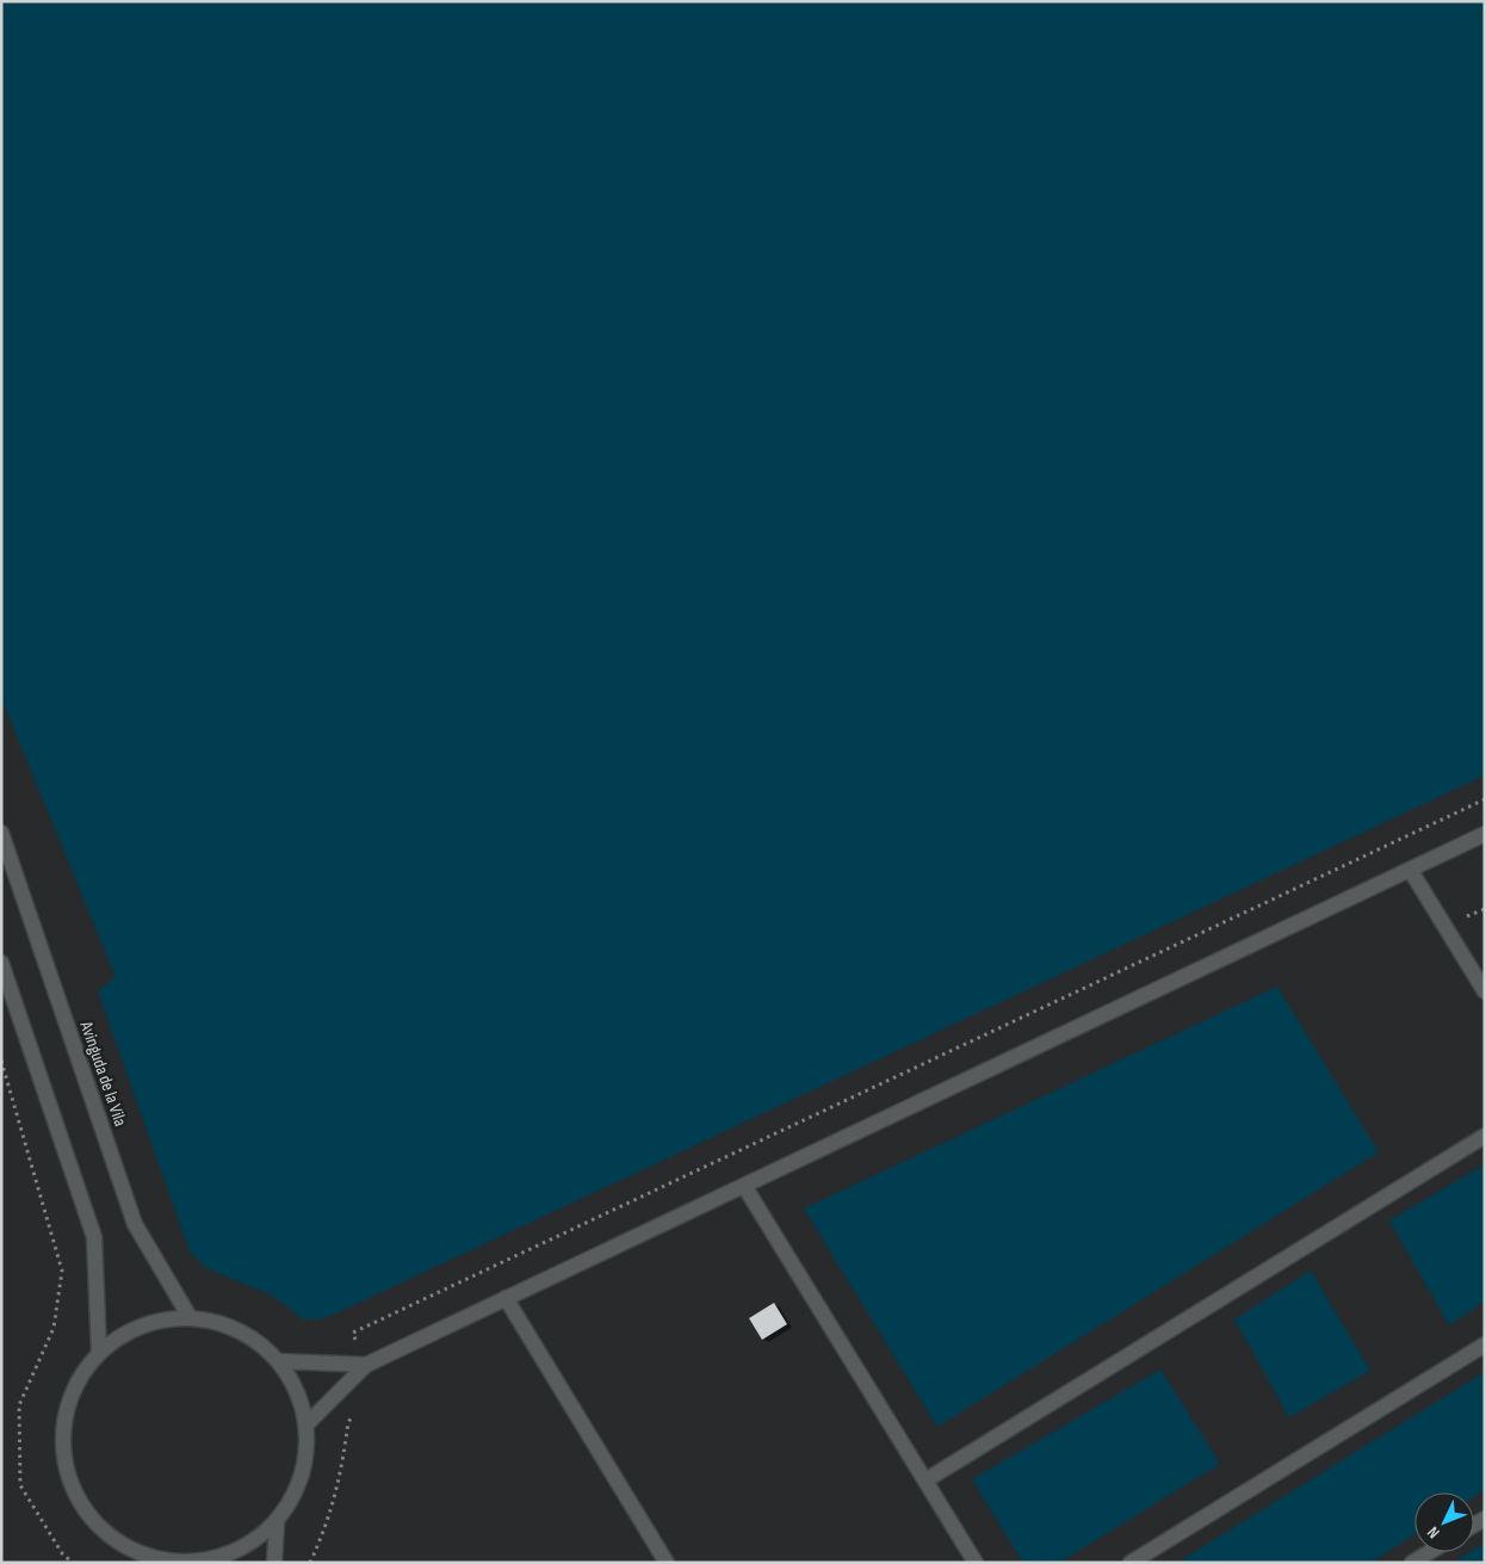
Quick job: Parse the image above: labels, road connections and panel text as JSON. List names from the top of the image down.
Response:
{
  "streets": {
    "street": ["Avinguda de la Vila"]
  },
  "north": "bottom left"
}
